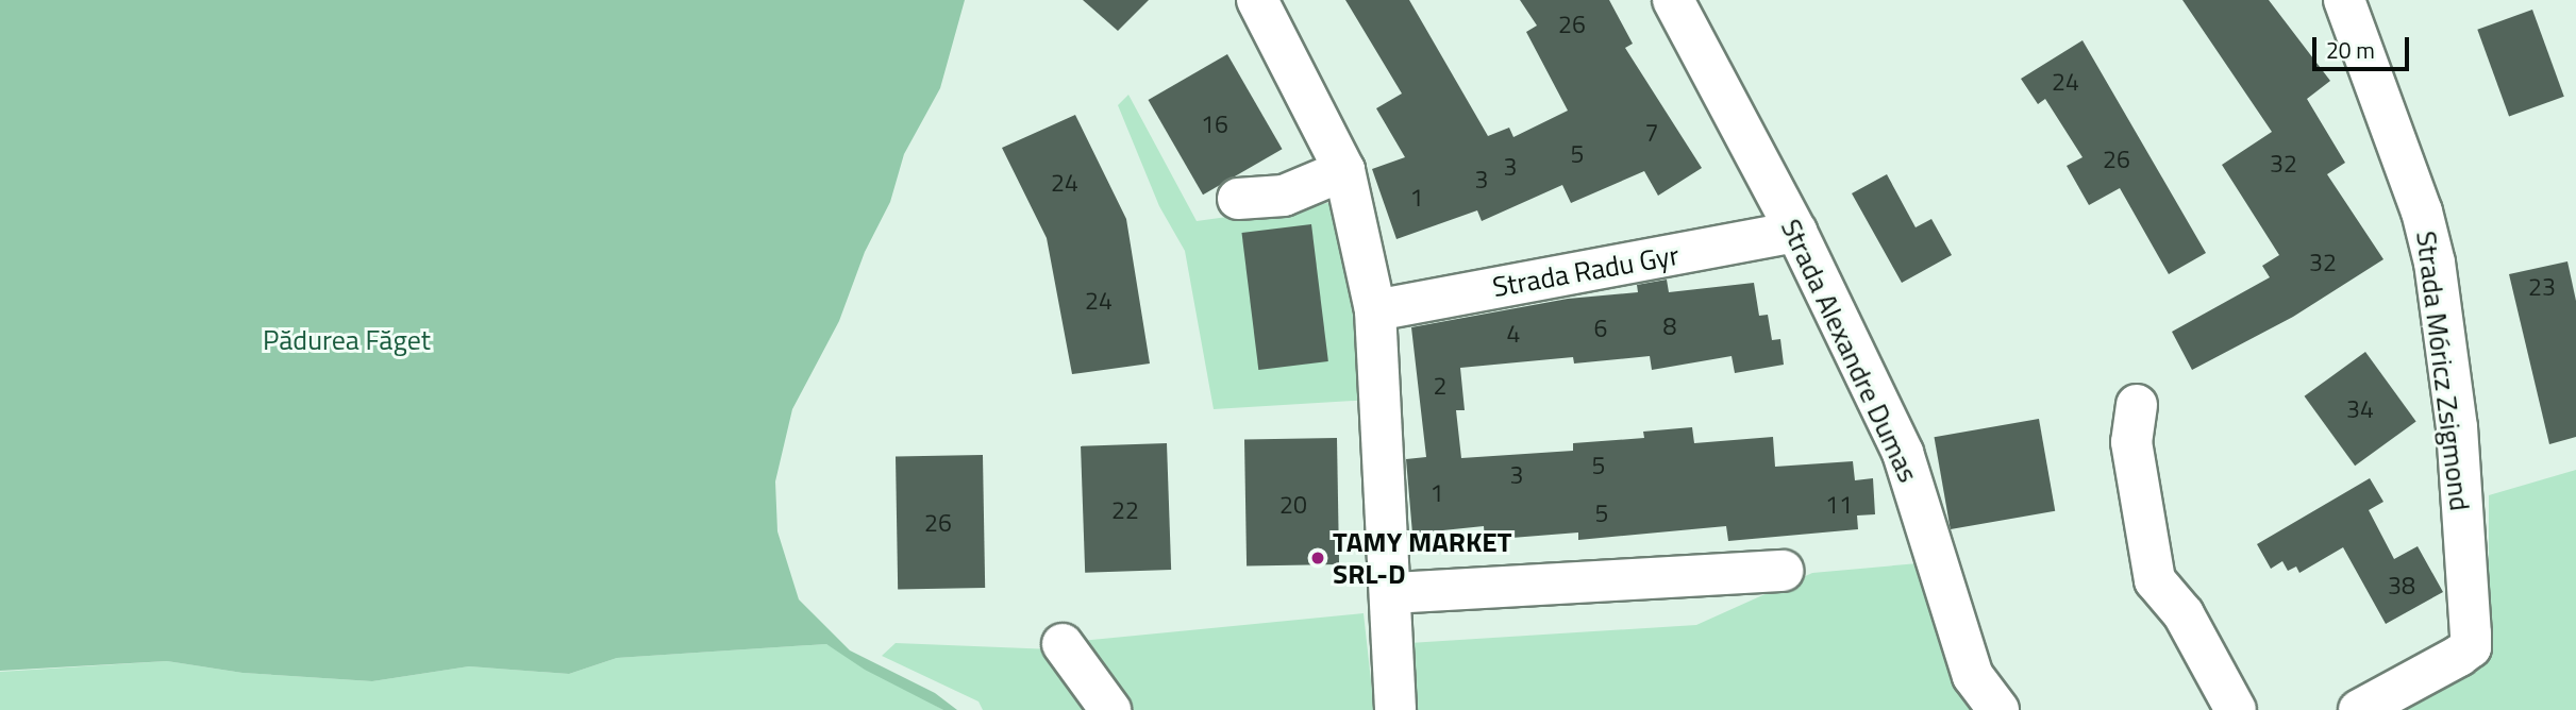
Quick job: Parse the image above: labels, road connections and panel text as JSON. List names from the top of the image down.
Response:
{
  "streets": {
    "street": ["Strada Radu Gyr", "Strada Alexandre Dumas", "Strada Móricz Zsigmond"]
  },
  "crossings": [
    ["Strada Radu Gyr", "Strada Alexandre Dumas"]
  ],
  "parks": ["Pădurea Făget"],
  "places": ["TAMY MARKET SRL-D"],
  "house_numbers": [
    "26",
    "24",
    "16",
    "7",
    "5",
    "26",
    "32",
    "3",
    "3",
    "24",
    "1",
    "32",
    "23",
    "24",
    "8",
    "6",
    "4",
    "2",
    "34",
    "5",
    "3",
    "1",
    "20",
    "11",
    "22",
    "5",
    "26",
    "38"
  ],
  "scale_bar": "20 m"
}
